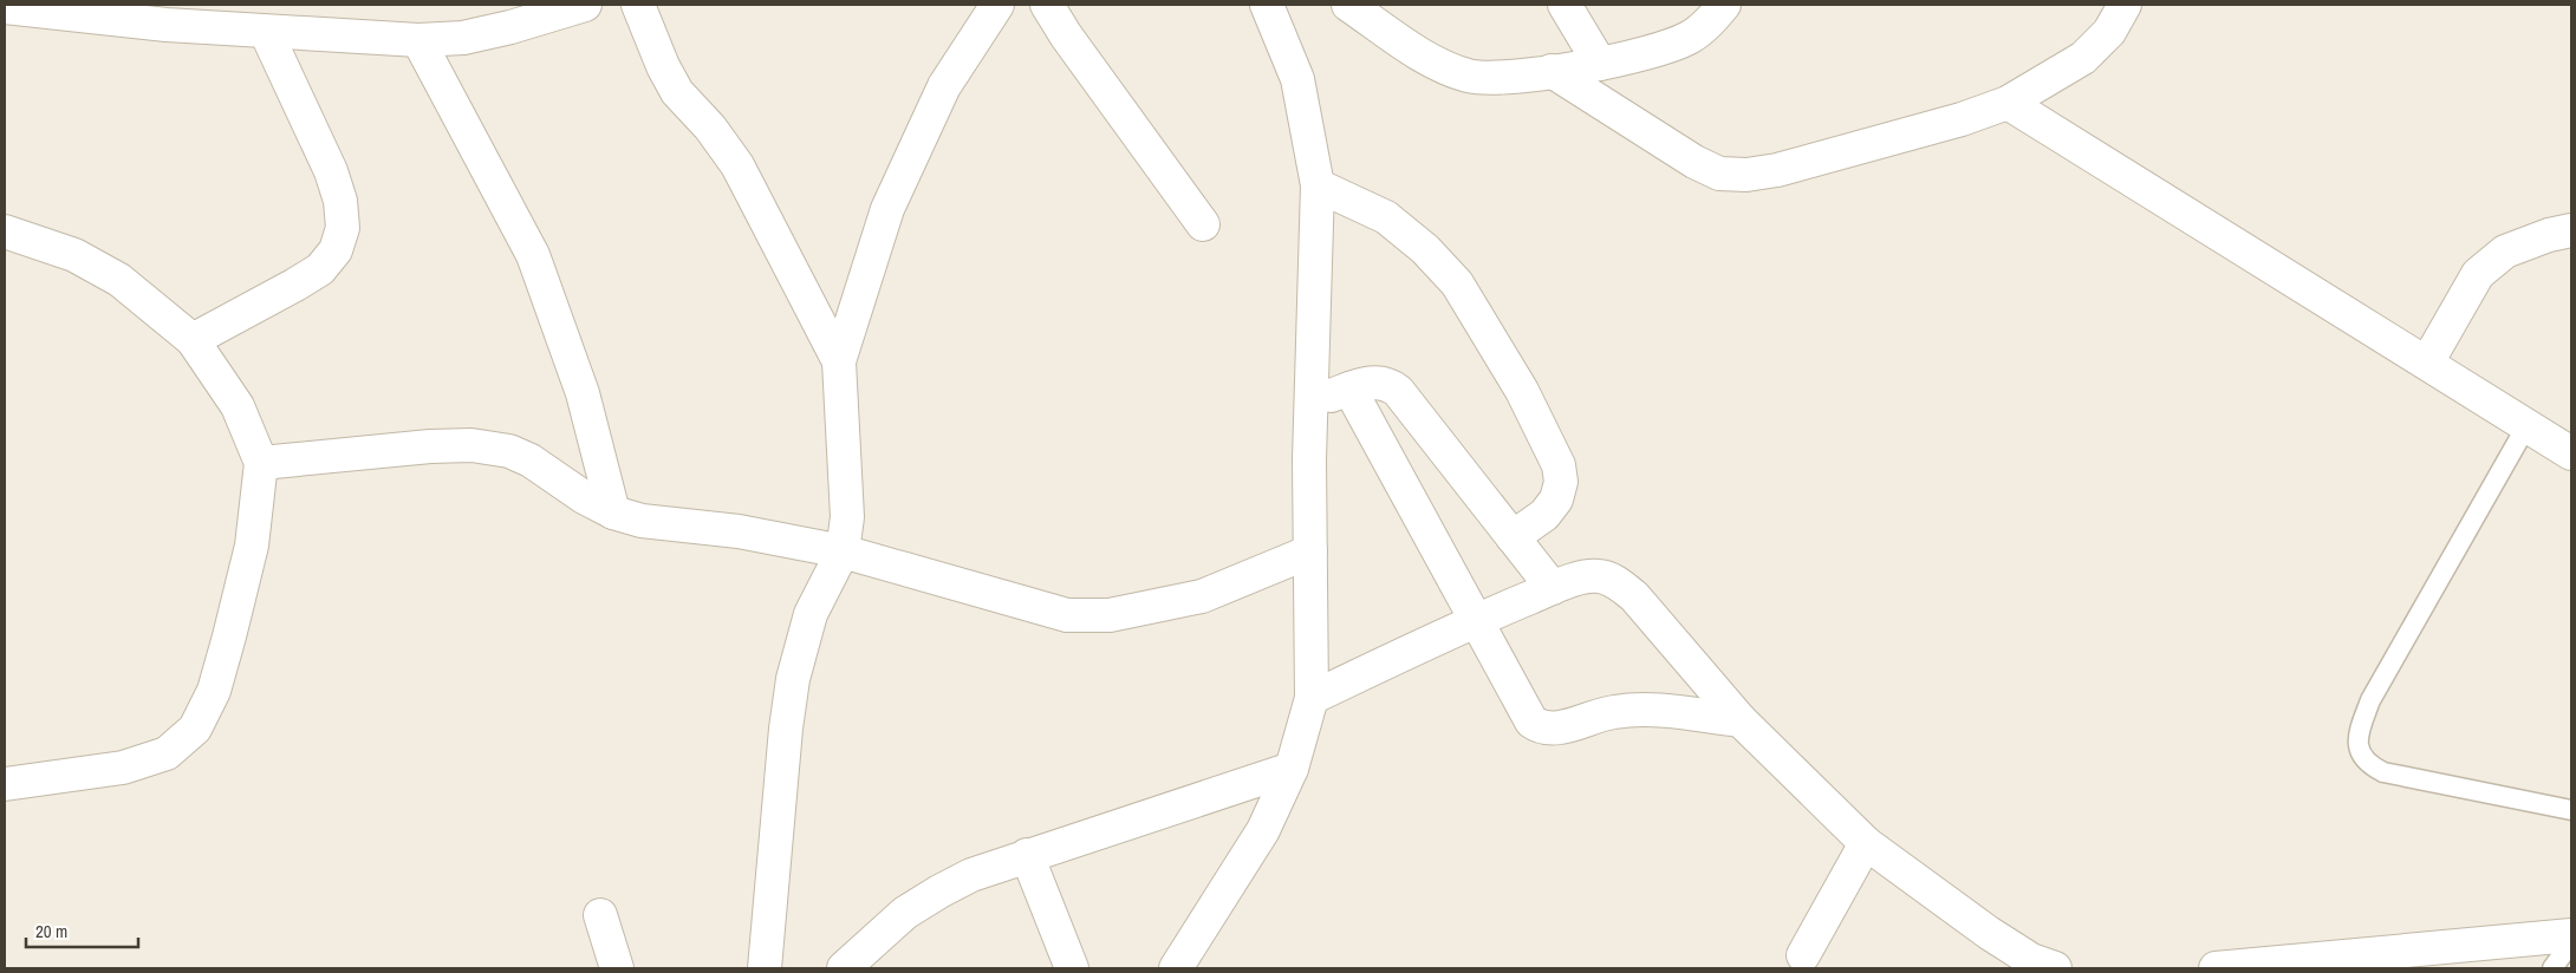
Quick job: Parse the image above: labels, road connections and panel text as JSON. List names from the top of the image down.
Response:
{
  "scale_bar": "20 m"
}
